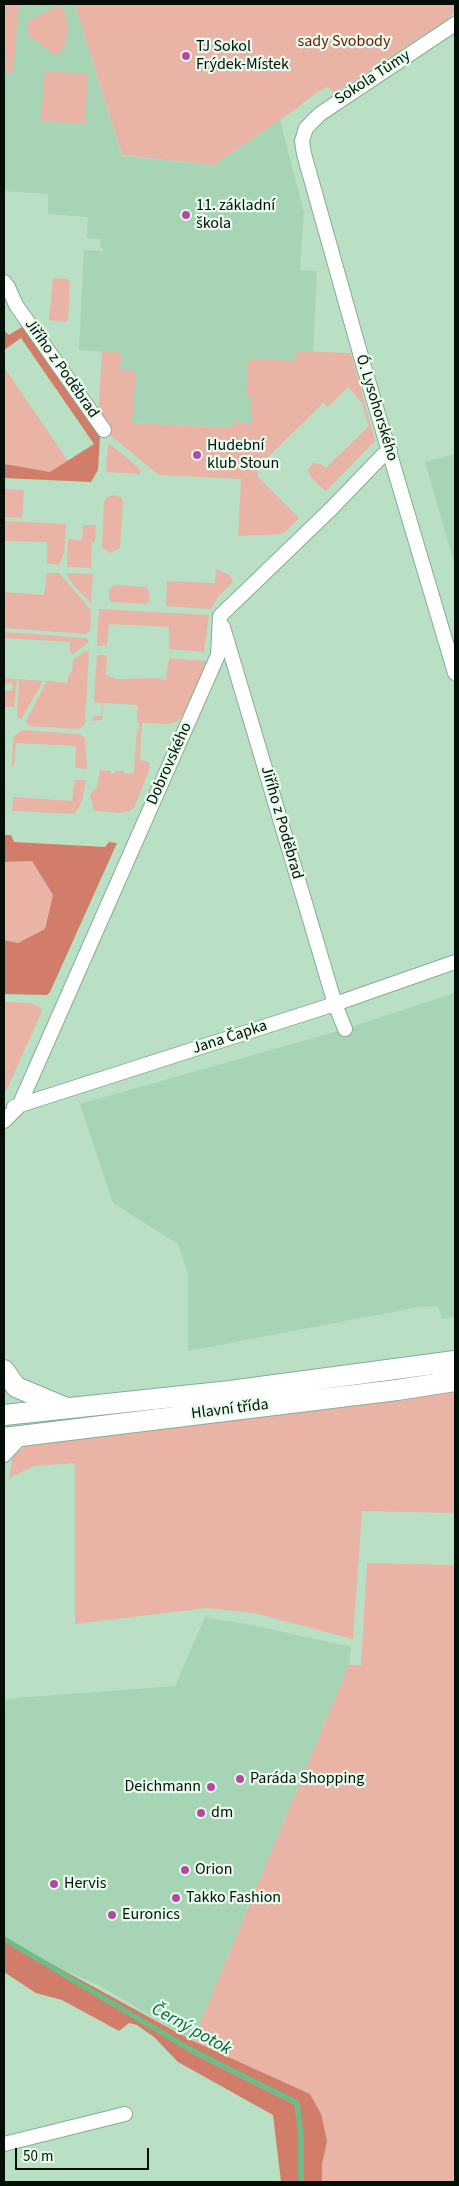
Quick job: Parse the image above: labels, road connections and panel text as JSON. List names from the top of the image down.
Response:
{
  "streets": {
    "main road": ["Hlavní třída"],
    "street": [
      "Sokola Tůmy",
      "Jiřího z Poděbrad",
      "Ó. Lysohorského",
      "Dobrovského",
      "Jana Čapka"
    ]
  },
  "crossings": [
    ["Sokola Tůmy", "Ó. Lysohorského"],
    ["Jiřího z Poděbrad", "Dobrovského"],
    ["Jiřího z Poděbrad", "Jana Čapka"],
    ["Dobrovského", "Jana Čapka"]
  ],
  "water": ["Černý potok"],
  "parks": ["sady Svobody"],
  "places": [
    "TJ Sokol Frýdek-Místek",
    "11. základní škola",
    "Hudební klub Stoun",
    "Paráda Shopping",
    "Deichmann",
    "dm",
    "Orion",
    "Hervis",
    "Takko Fashion",
    "Euronics"
  ],
  "scale_bar": "50 m"
}
